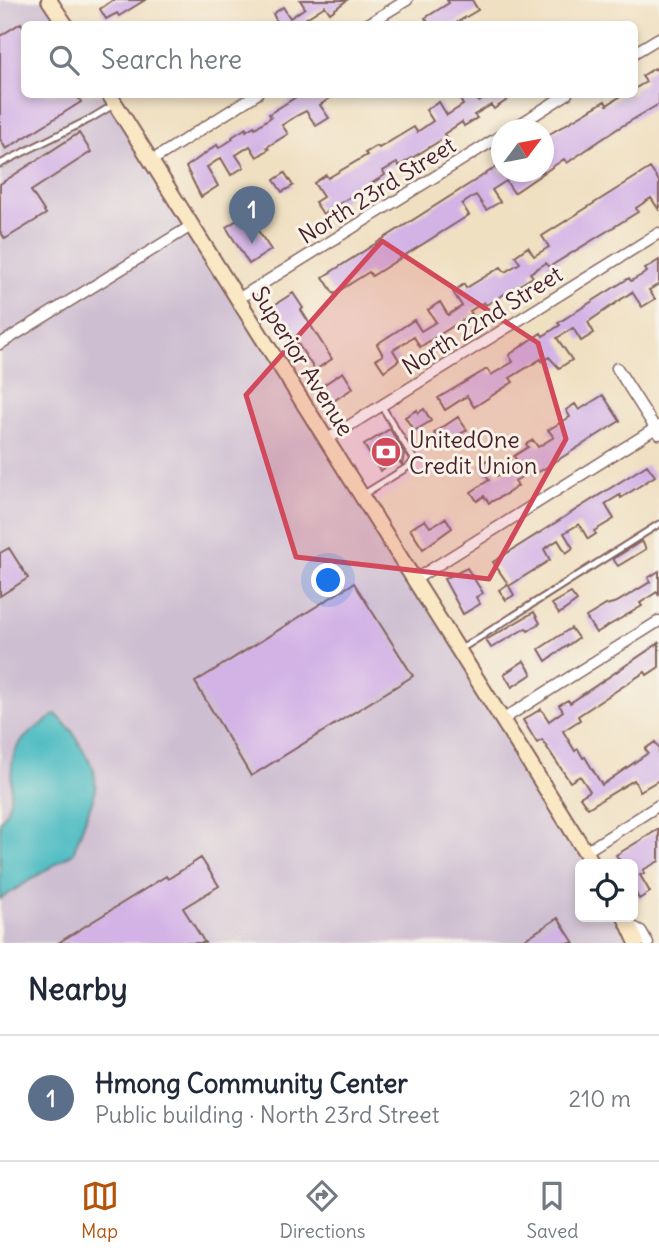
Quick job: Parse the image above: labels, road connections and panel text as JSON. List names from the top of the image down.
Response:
{
  "streets": {
    "street": ["North 23rd Street", "North 22nd Street", "Superior Avenue"]
  },
  "crossings": [
    ["North 23rd Street", "Superior Avenue"],
    ["North 22nd Street", "Superior Avenue"]
  ],
  "places": {
    "bank": ["UnitedOne Credit Union"]
  },
  "north": "top right",
  "page": {
    "search": "Search here",
    "pins": "1",
    "heading": "Nearby",
    "list": [
      {
        "mark": "1",
        "name": "Hmong Community Center",
        "note": "Public building · North 23rd Street",
        "value": "210 m"
      }
    ],
    "nav": ["Map", "Directions", "Saved"]
  }
}
